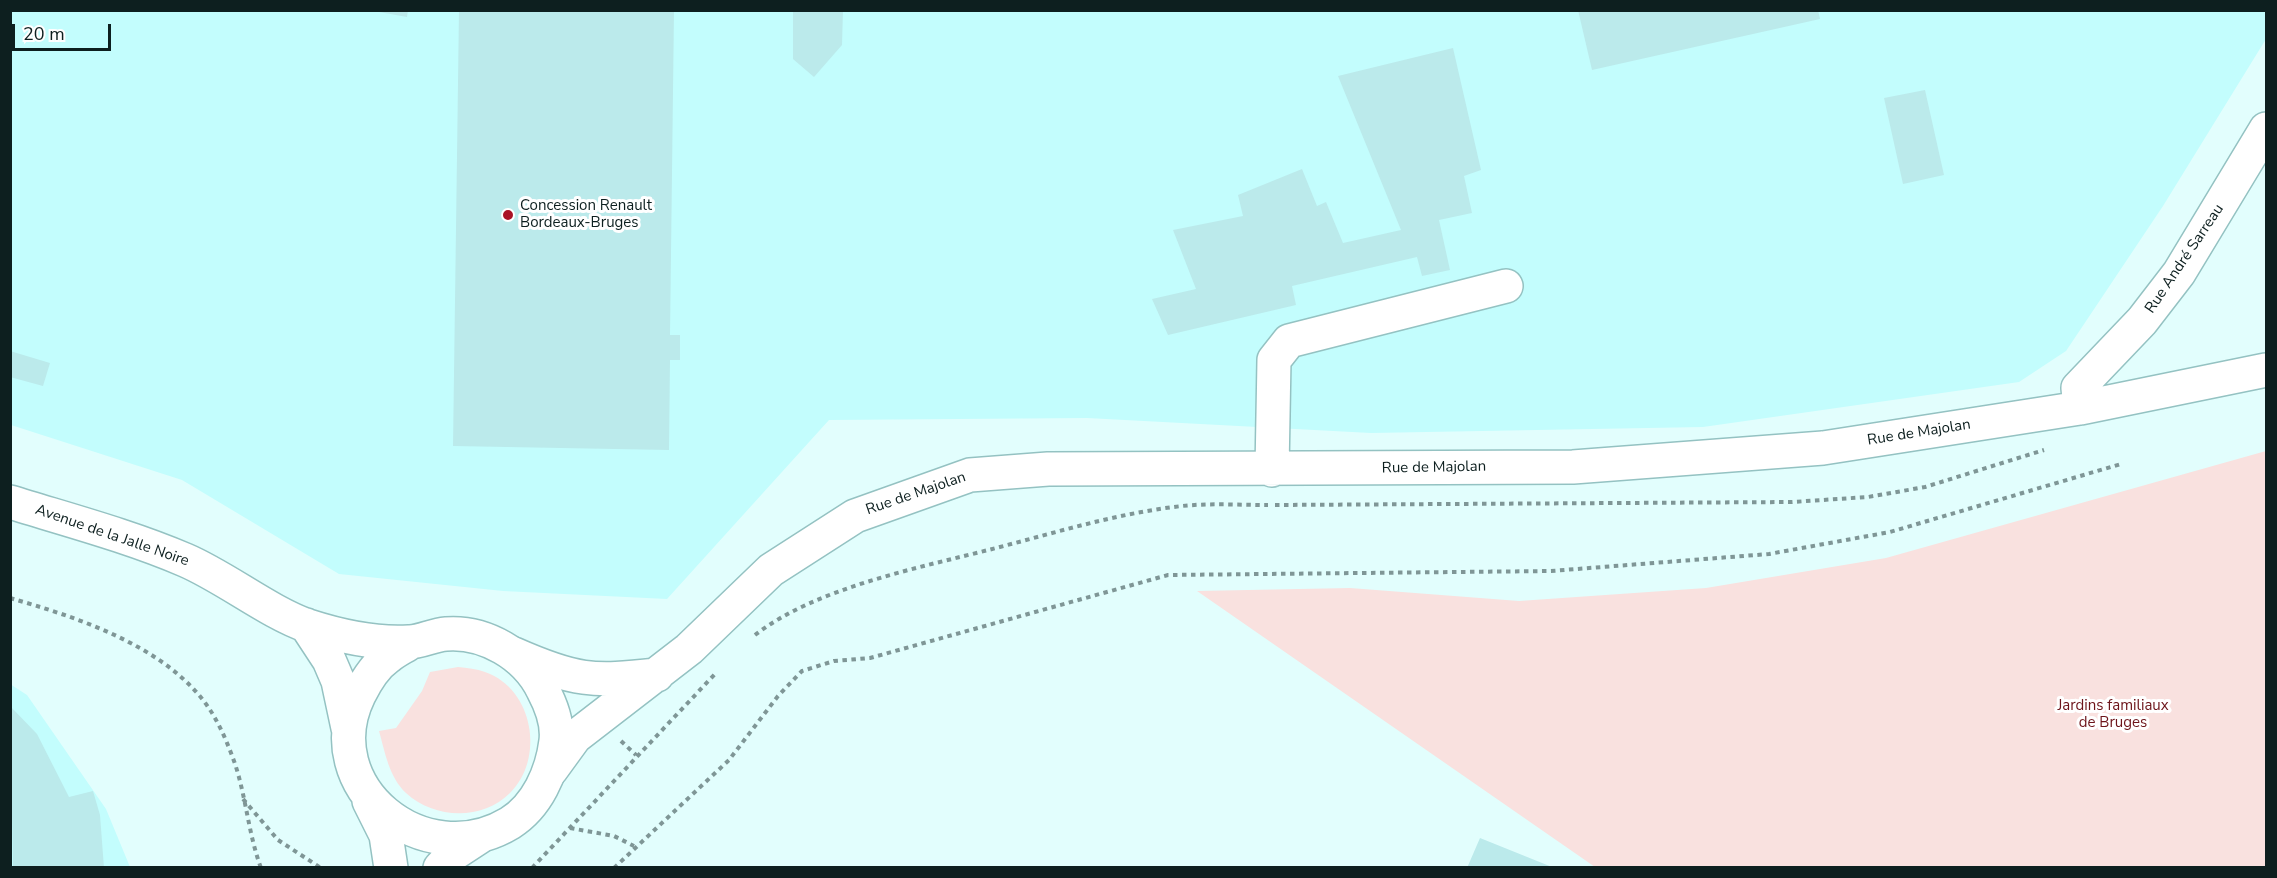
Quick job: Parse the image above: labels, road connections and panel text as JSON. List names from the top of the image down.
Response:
{
  "streets": {
    "street": ["Rue André Sarreau", "Rue de Majolan", "Avenue de la Jalle Noire"]
  },
  "crossings": [
    ["Rue André Sarreau", "Rue de Majolan"],
    ["Rue de Majolan", "Avenue de la Jalle Noire"]
  ],
  "parks": ["Jardins familiaux de Bruges"],
  "places": ["Concession Renault Bordeaux-Bruges"],
  "scale_bar": "20 m"
}
